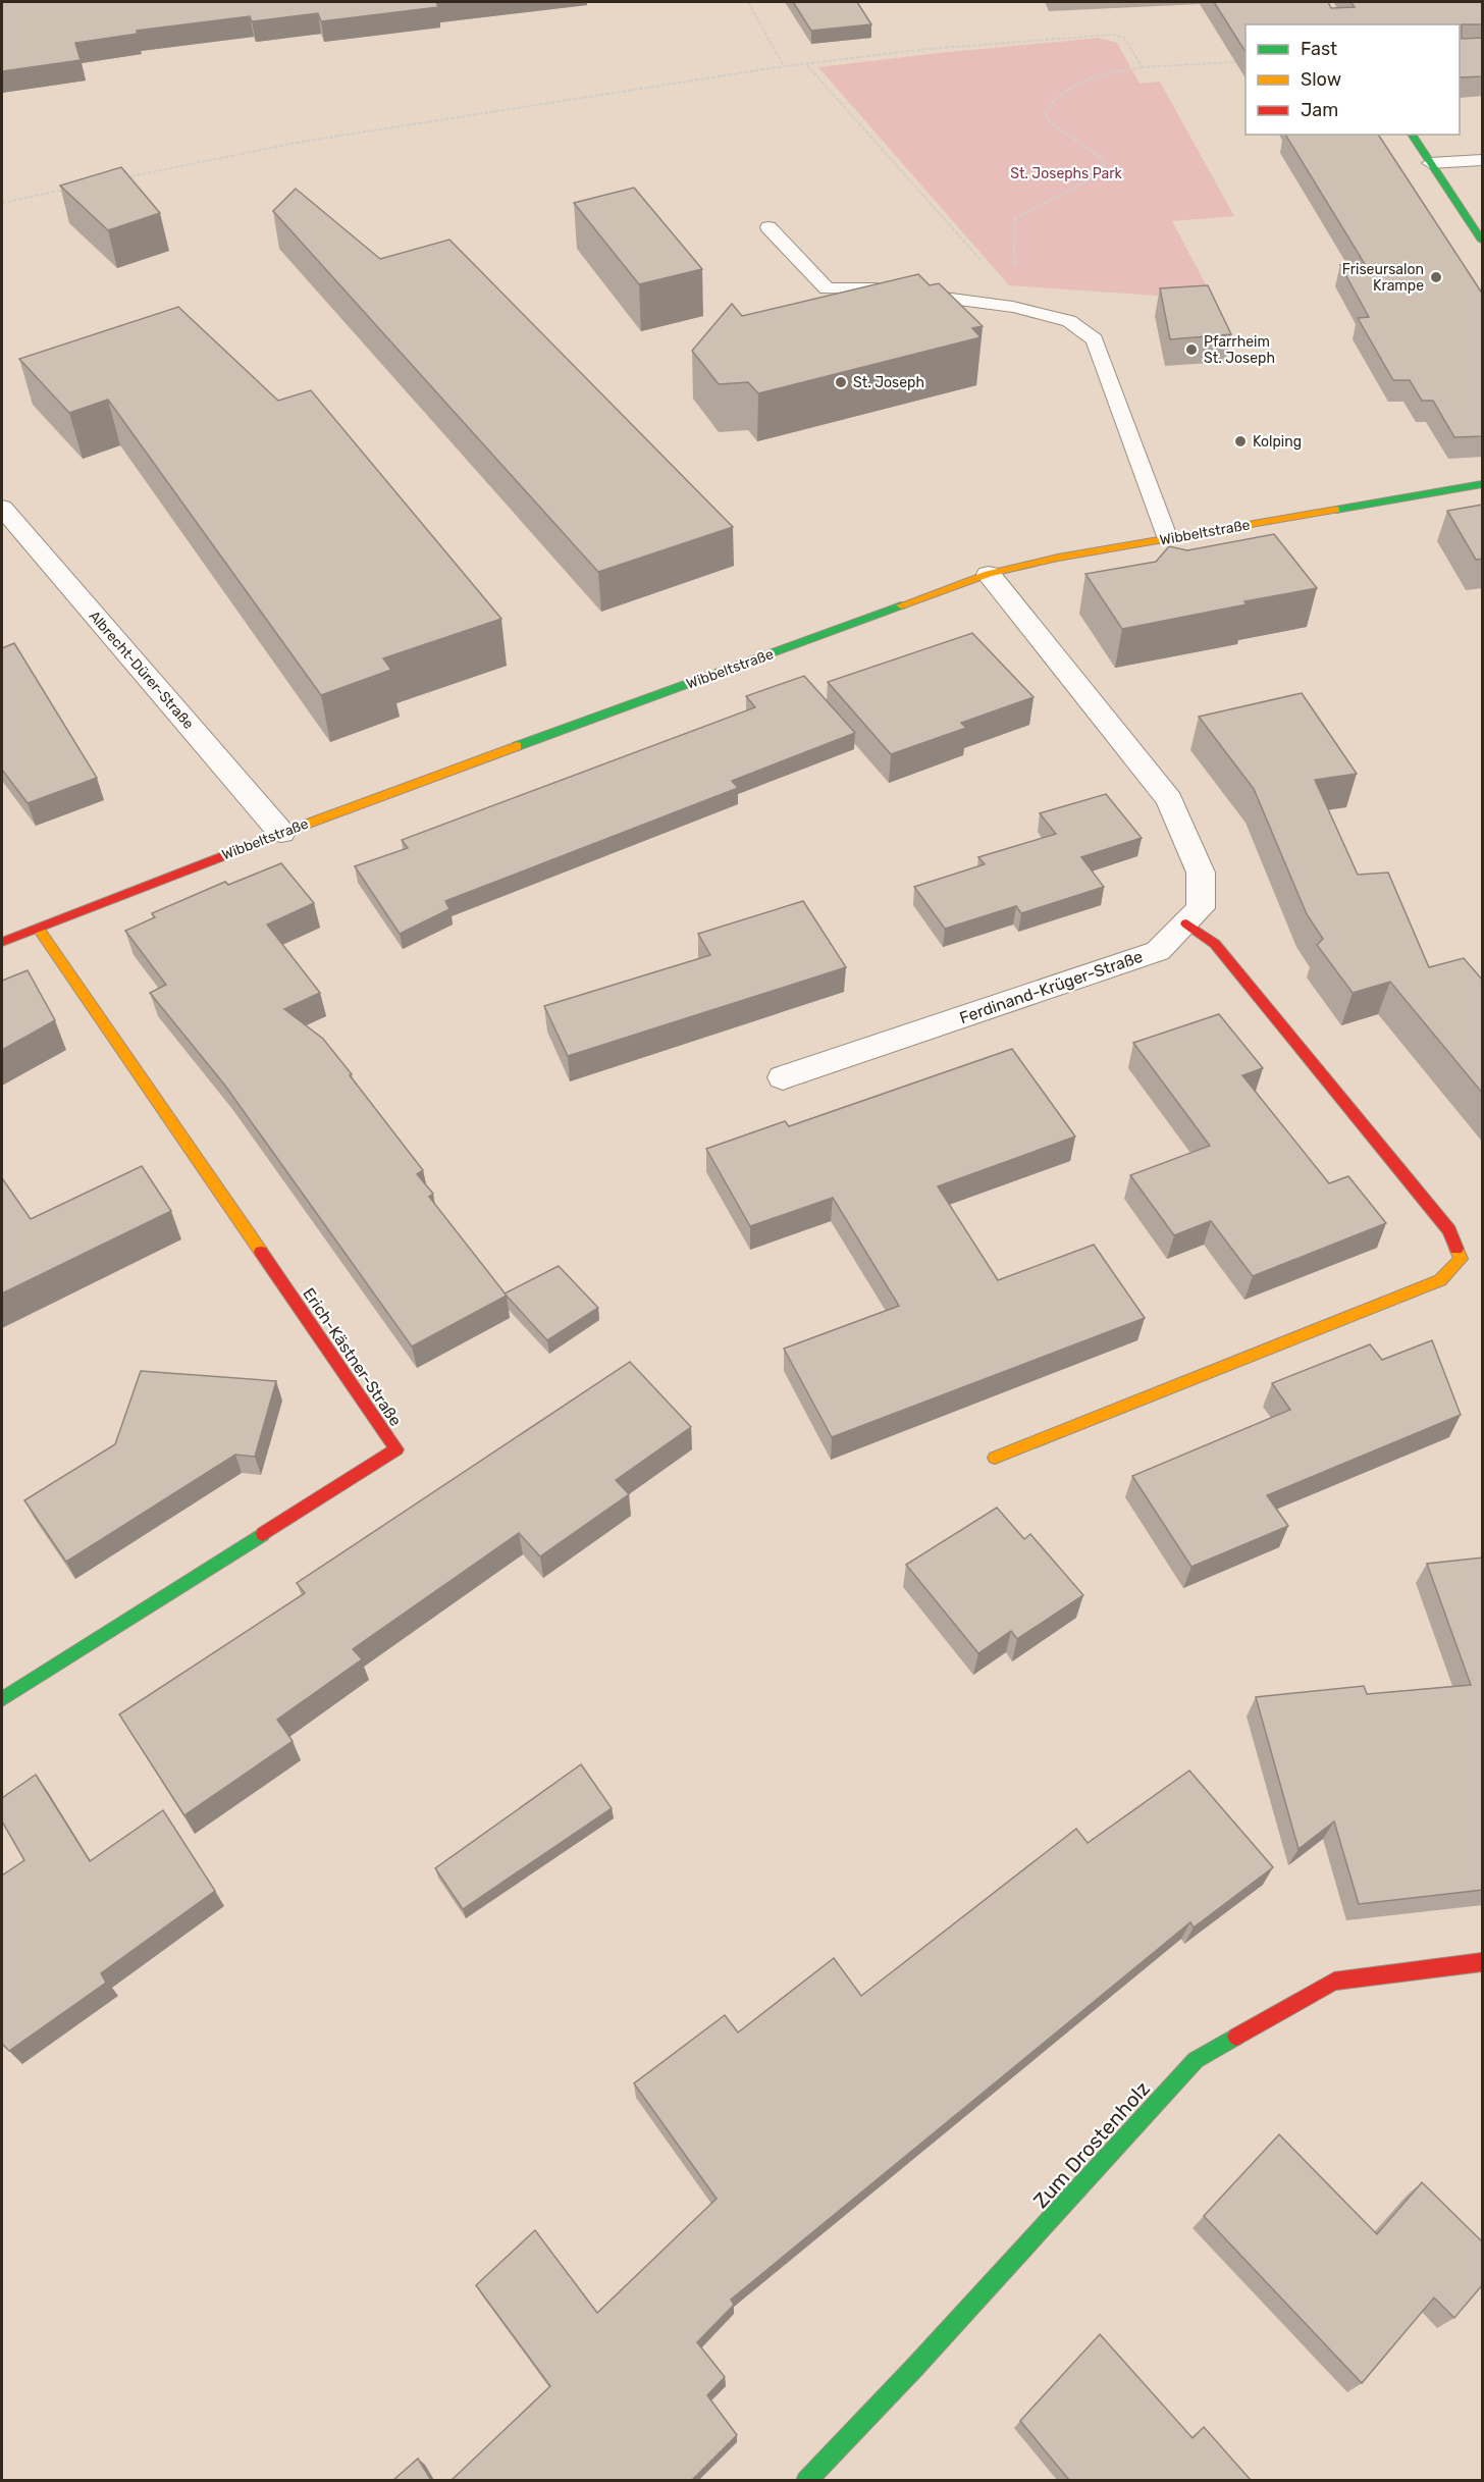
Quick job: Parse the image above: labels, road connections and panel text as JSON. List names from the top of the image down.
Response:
{
  "streets": {
    "street": [
      "Wibbeltstraße",
      "Albrecht-Dürer-Straße",
      "Ferdinand-Krüger-Straße",
      "Erich-Kästner-Straße",
      "Zum Drostenholz"
    ]
  },
  "crossings": [
    ["Wibbeltstraße", "Albrecht-Dürer-Straße"],
    ["Wibbeltstraße", "Ferdinand-Krüger-Straße"],
    ["Wibbeltstraße", "Erich-Kästner-Straße"]
  ],
  "parks": ["St. Josephs Park"],
  "places": [
    "Friseursalon Krampe",
    "Pfarrheim St. Joseph",
    "St. Joseph",
    "Kolping"
  ],
  "legend": ["Fast", "Slow", "Jam"]
}
